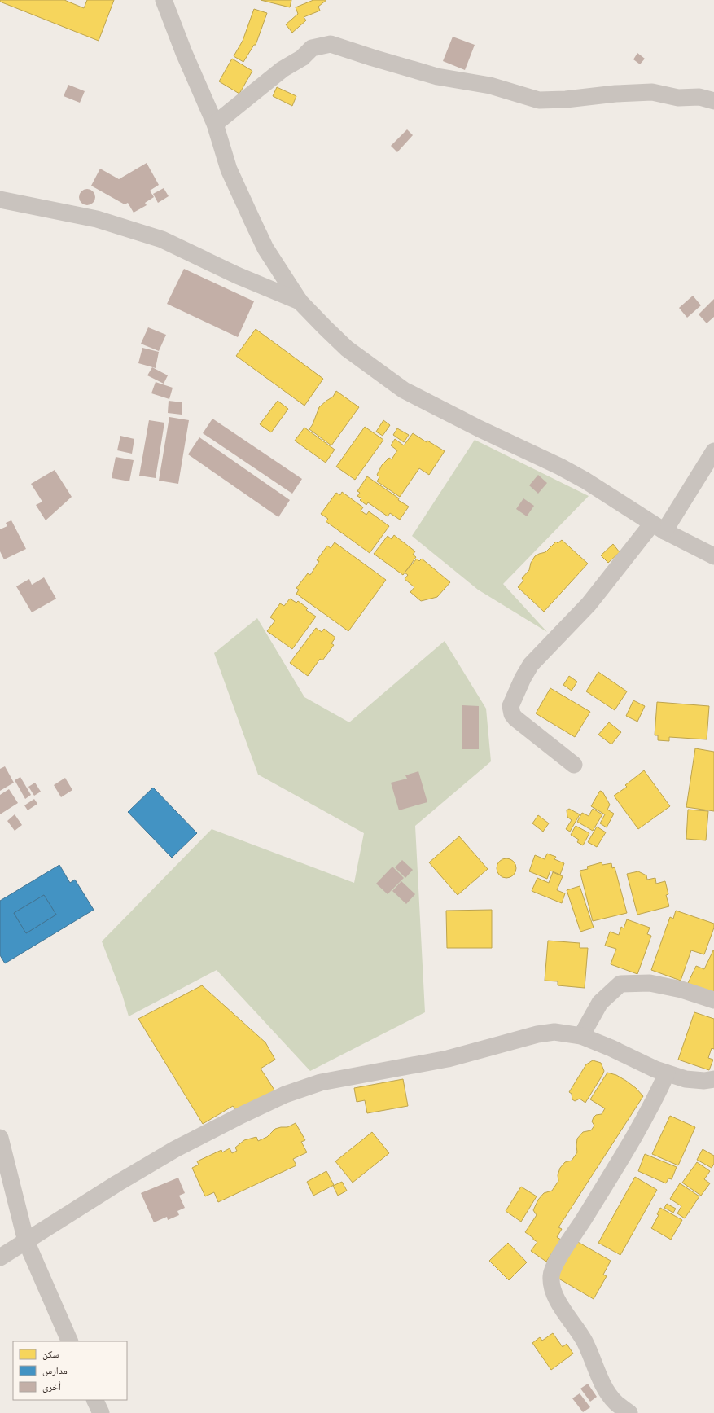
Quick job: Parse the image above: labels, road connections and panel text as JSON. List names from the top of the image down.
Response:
{
  "legend": ["سكن", "مدارس", "أخرى"]
}
